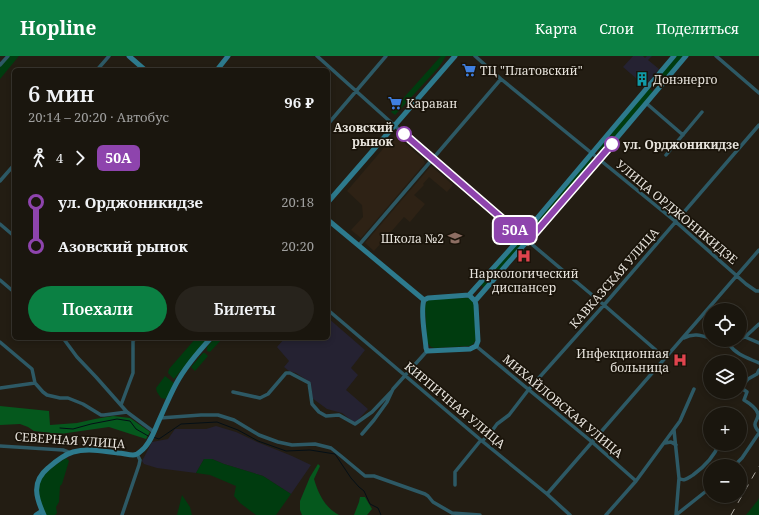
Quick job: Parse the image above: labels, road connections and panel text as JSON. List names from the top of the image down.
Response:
{
  "streets": {
    "street": [
      "УЛИЦА ОРДЖОНИКИДЗЕ",
      "КАВКАЗСКАЯ УЛИЦА",
      "КИРПИЧНАЯ УЛИЦА",
      "МИХАЙЛОВСКАЯ УЛИЦА",
      "СЕВЕРНАЯ УЛИЦА"
    ]
  },
  "crossings": [
    ["УЛИЦА ОРДЖОНИКИДЗЕ", "КАВКАЗСКАЯ УЛИЦА"],
    ["КАВКАЗСКАЯ УЛИЦА", "КИРПИЧНАЯ УЛИЦА"],
    ["КАВКАЗСКАЯ УЛИЦА", "МИХАЙЛОВСКАЯ УЛИЦА"]
  ],
  "places": {
    "supermarket": ["ТЦ \"Платовский\"", "Караван"],
    "building": ["Донэнерго"],
    "other": ["Азовский рынок", "ул. Орджоникидзе"],
    "school or university": ["Школа №2"],
    "hospital": ["Наркологический диспансер", "Инфекционная больница"]
  },
  "lines": ["bus line 50А"],
  "page": {
    "header": "Hopline",
    "nav": ["Карта", "Слои", "Поделиться"],
    "on_map": "50А",
    "heading": ["6 мин", "20:14 – 20:20 · Автобус", "96 ₽"],
    "legs": ["4", "50А"],
    "list": [
      {
        "name": "ул. Орджоникидзе",
        "value": "20:18"
      },
      {
        "name": "Азовский рынок",
        "value": "20:20"
      }
    ],
    "buttons": ["Поехали", "Билеты"],
    "map_buttons": ["+", "−"]
  }
}
